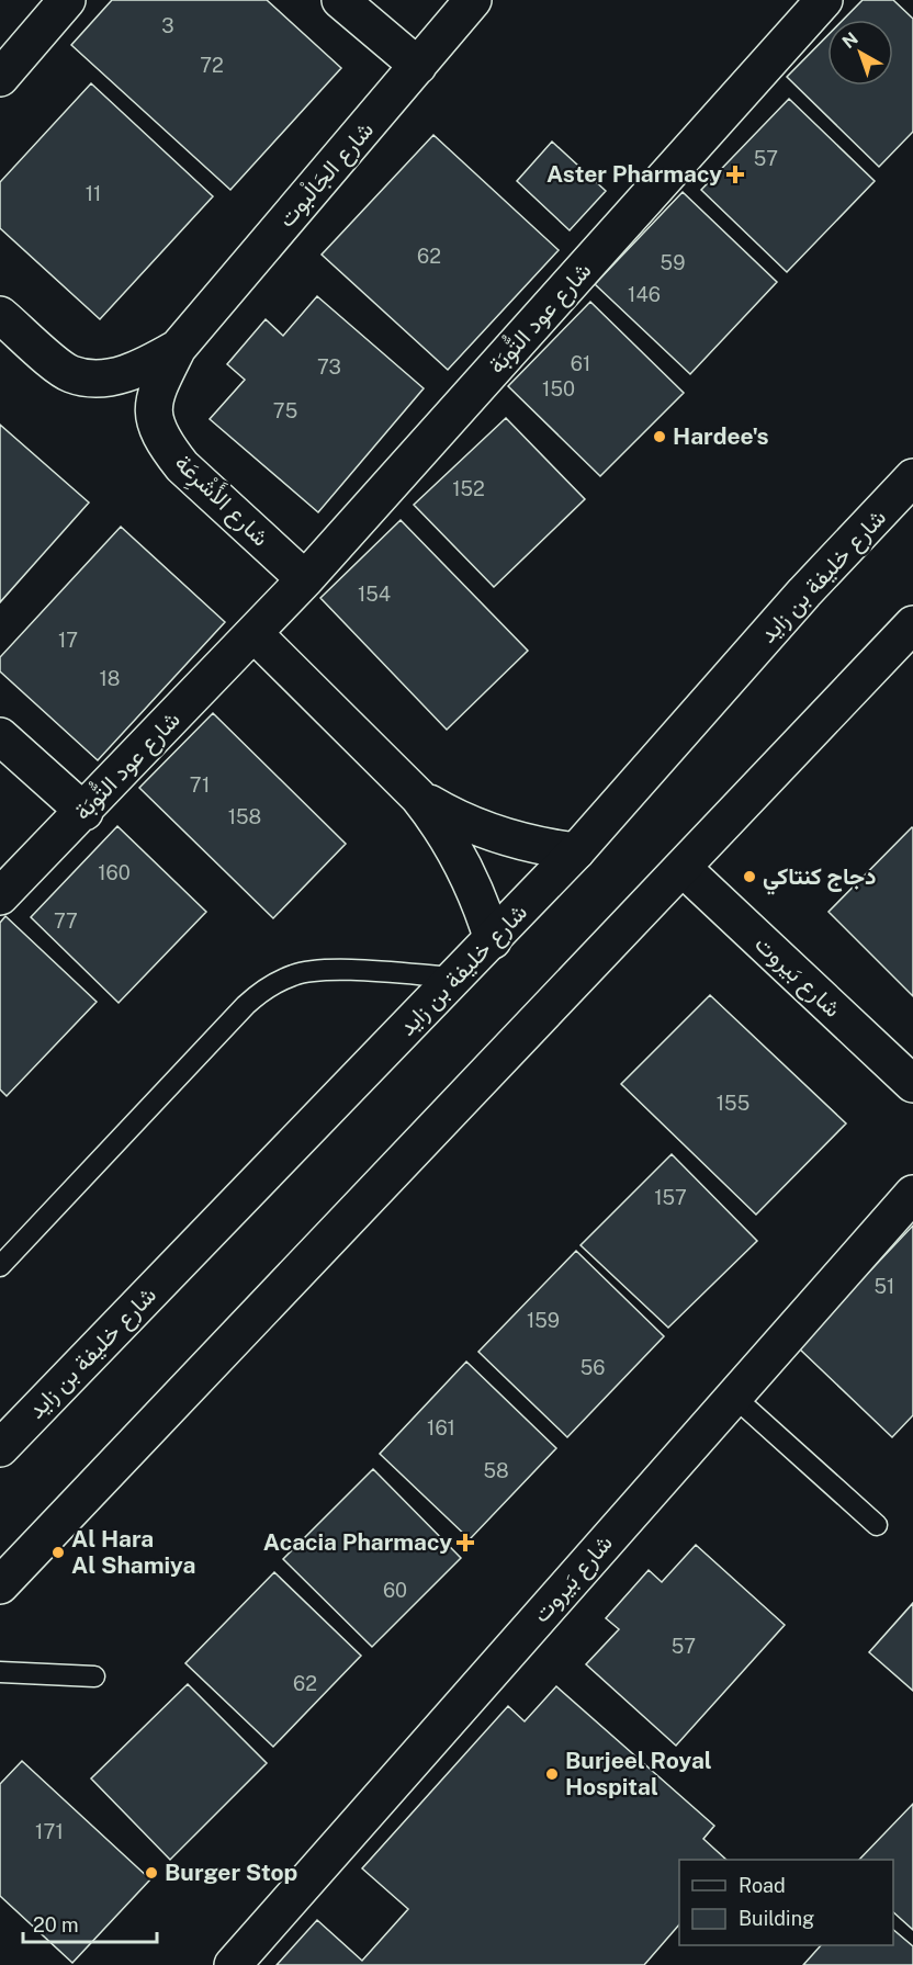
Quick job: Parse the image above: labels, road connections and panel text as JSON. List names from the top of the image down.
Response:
{
  "streets": {
    "street": [
      "شارع الجَالْبوت",
      "شارع عود التُّوبَة",
      "شارع الأَشْرِعَة",
      "شارع خليفة بن زايد",
      "شارع بَيروت"
    ]
  },
  "crossings": [
    ["شارع الجَالْبوت", "شارع الأَشْرِعَة"],
    ["شارع عود التُّوبَة", "شارع الأَشْرِعَة"]
  ],
  "places": {
    "health": ["Aster Pharmacy", "Acacia Pharmacy"],
    "other": [
      "Hardee's",
      "دجاج كنتاكي",
      "Al Hara Al Shamiya",
      "Burjeel Royal Hospital",
      "Burger Stop"
    ]
  },
  "house_numbers": [
    "3",
    "72",
    "57",
    "11",
    "62",
    "59",
    "146",
    "61",
    "73",
    "150",
    "75",
    "152",
    "154",
    "17",
    "18",
    "71",
    "158",
    "160",
    "77",
    "155",
    "157",
    "51",
    "159",
    "56",
    "161",
    "58",
    "60",
    "57",
    "62",
    "171"
  ],
  "legend": ["Road", "Building"],
  "scale_bar": "20 m",
  "north": "top left"
}
